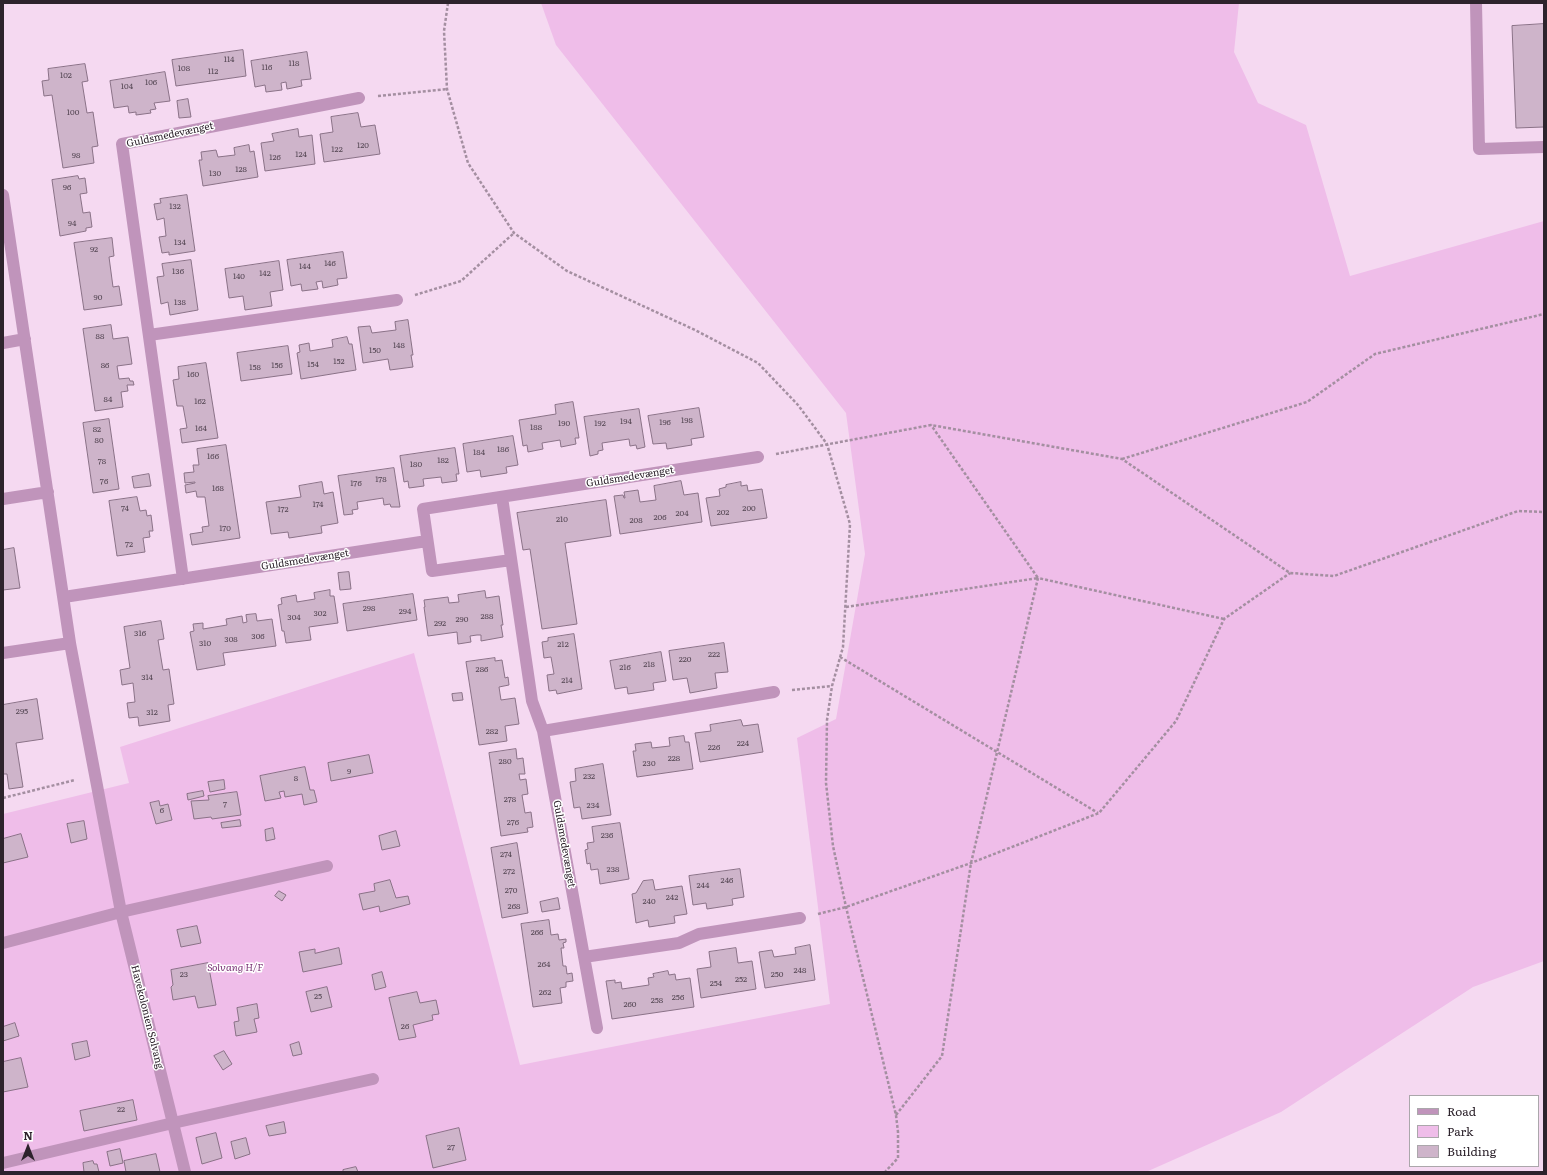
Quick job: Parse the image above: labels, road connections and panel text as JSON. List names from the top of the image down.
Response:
{
  "streets": {
    "street": ["Guldsmedevænget", "Havekolonien Solvang"]
  },
  "parks": ["Solvang H/F"],
  "house_numbers": [
    "114",
    "118",
    "116",
    "108",
    "112",
    "102",
    "106",
    "104",
    "100",
    "120",
    "122",
    "124",
    "98",
    "126",
    "128",
    "130",
    "96",
    "132",
    "94",
    "134",
    "92",
    "146",
    "144",
    "136",
    "142",
    "140",
    "90",
    "138",
    "88",
    "148",
    "150",
    "152",
    "154",
    "86",
    "156",
    "158",
    "160",
    "84",
    "162",
    "198",
    "194",
    "196",
    "190",
    "192",
    "188",
    "164",
    "82",
    "80",
    "186",
    "184",
    "166",
    "182",
    "78",
    "180",
    "178",
    "76",
    "176",
    "168",
    "174",
    "74",
    "200",
    "172",
    "202",
    "204",
    "206",
    "210",
    "208",
    "170",
    "72",
    "298",
    "294",
    "302",
    "288",
    "304",
    "290",
    "292",
    "316",
    "306",
    "308",
    "310",
    "212",
    "222",
    "220",
    "218",
    "216",
    "286",
    "314",
    "214",
    "295",
    "312",
    "282",
    "224",
    "226",
    "228",
    "280",
    "230",
    "9",
    "232",
    "8",
    "278",
    "7",
    "234",
    "6",
    "276",
    "236",
    "274",
    "238",
    "272",
    "246",
    "244",
    "270",
    "242",
    "240",
    "268",
    "266",
    "264",
    "248",
    "23",
    "250",
    "252",
    "254",
    "262",
    "25",
    "256",
    "258",
    "260",
    "26",
    "22",
    "27"
  ],
  "legend": ["Road", "Park", "Building"],
  "north": "top"
}
